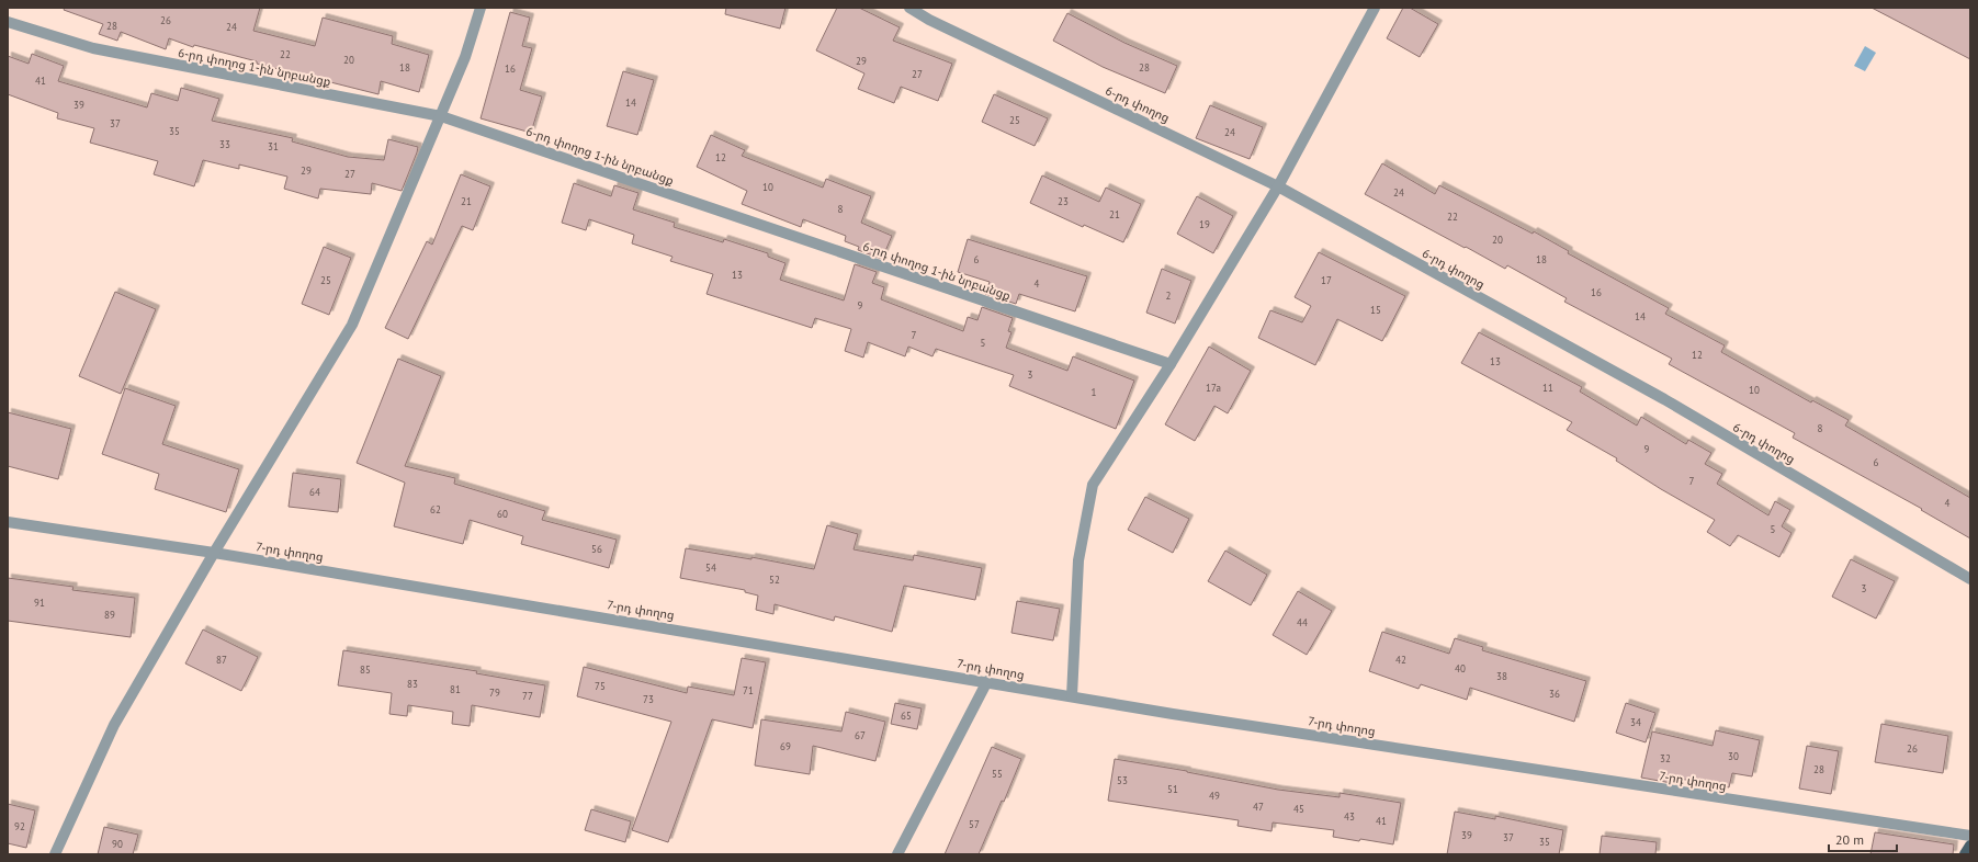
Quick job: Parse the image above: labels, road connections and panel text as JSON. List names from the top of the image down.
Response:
{
  "streets": {
    "street": ["6-րդ փողոց 1-ին նրբանցք", "6-րդ փողոց", "7-րդ փողոց"]
  },
  "house_numbers": [
    "26",
    "28",
    "24",
    "22",
    "20",
    "29",
    "18",
    "28",
    "16",
    "27",
    "41",
    "14",
    "39",
    "25",
    "37",
    "35",
    "24",
    "33",
    "31",
    "12",
    "29",
    "27",
    "10",
    "24",
    "21",
    "23",
    "8",
    "21",
    "22",
    "19",
    "20",
    "6",
    "18",
    "13",
    "25",
    "17",
    "4",
    "16",
    "2",
    "9",
    "15",
    "14",
    "7",
    "5",
    "12",
    "13",
    "3",
    "17a",
    "11",
    "10",
    "1",
    "8",
    "9",
    "6",
    "7",
    "64",
    "4",
    "62",
    "60",
    "5",
    "56",
    "54",
    "52",
    "3",
    "91",
    "89",
    "44",
    "87",
    "42",
    "40",
    "85",
    "38",
    "83",
    "75",
    "81",
    "71",
    "79",
    "36",
    "77",
    "73",
    "65",
    "34",
    "67",
    "69",
    "26",
    "30",
    "32",
    "28",
    "55",
    "53",
    "51",
    "49",
    "47",
    "45",
    "43",
    "41",
    "57",
    "92",
    "39",
    "37",
    "35",
    "90"
  ],
  "scale_bar": "20 m"
}
